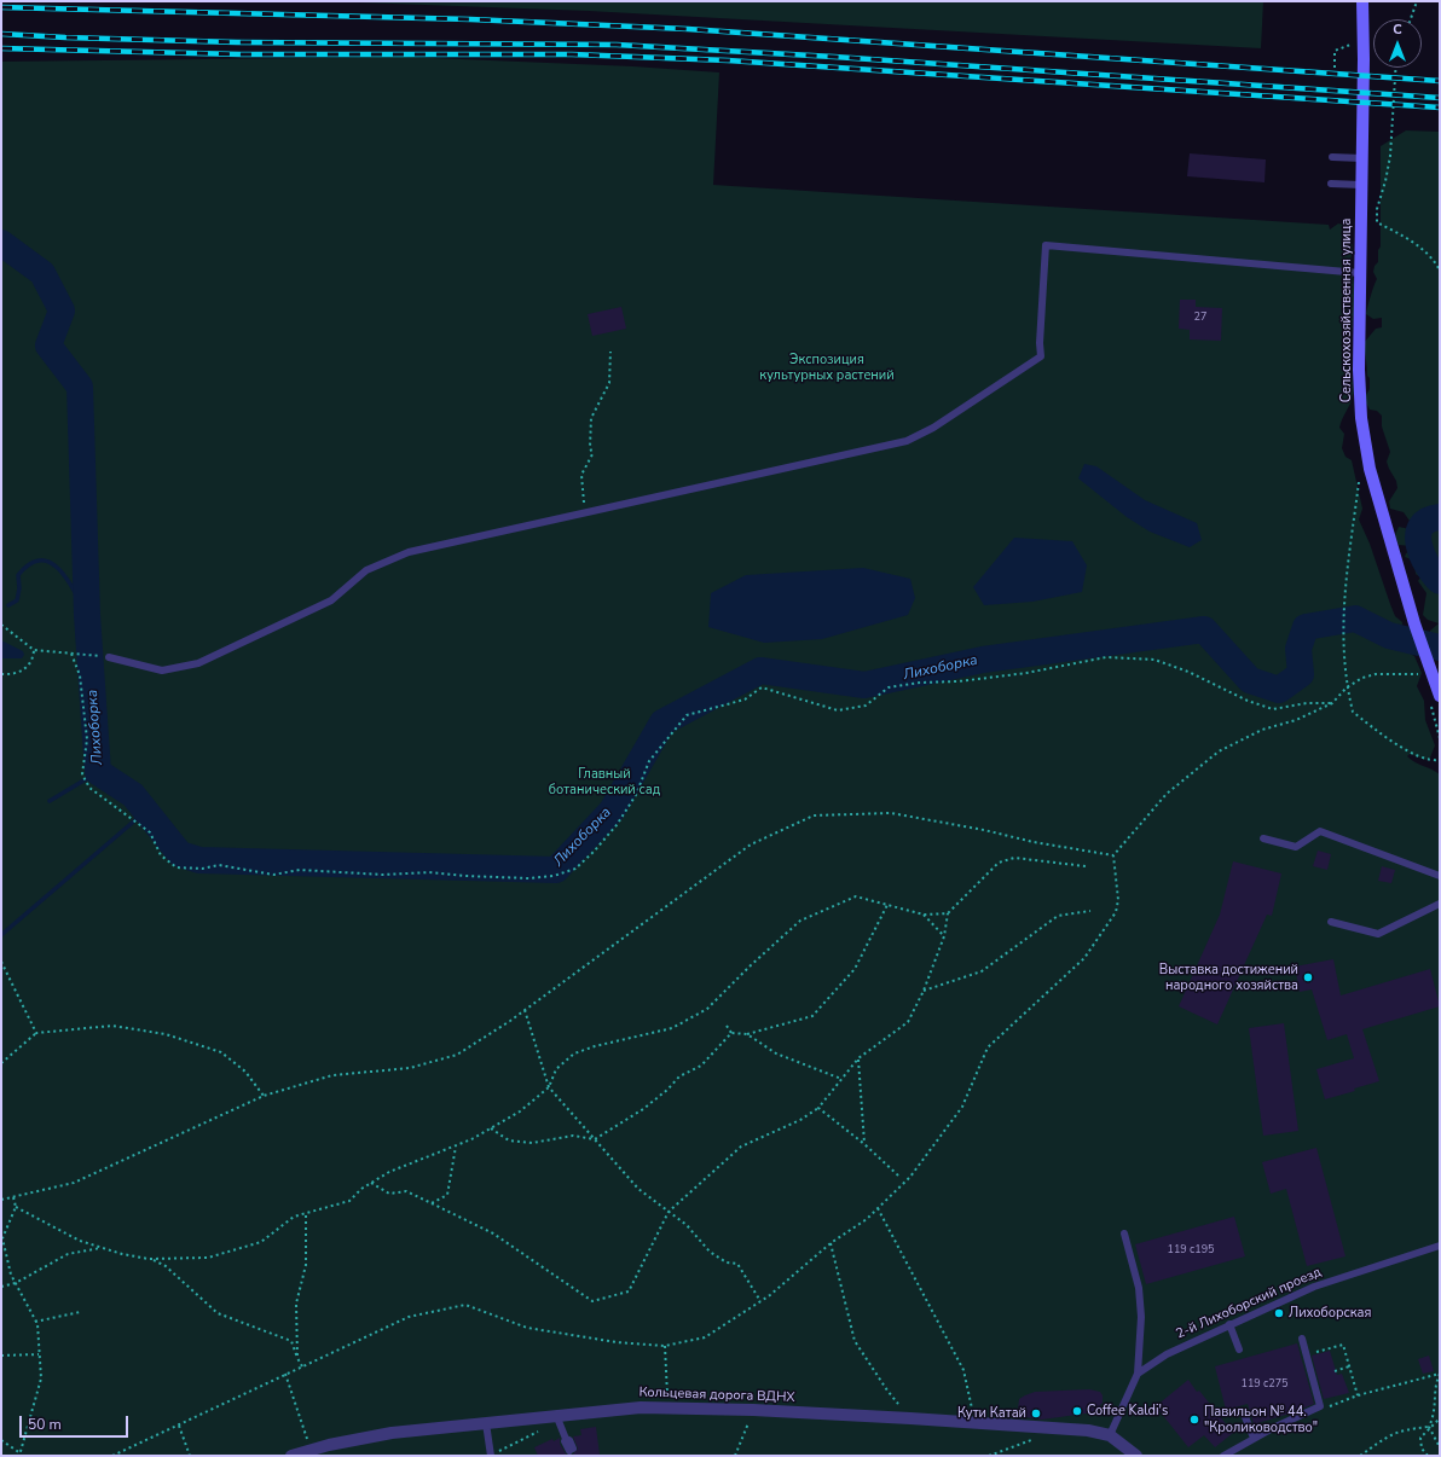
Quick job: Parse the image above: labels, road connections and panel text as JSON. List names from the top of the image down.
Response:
{
  "streets": {
    "main road": ["Сельскохозяйственная улица"],
    "street": ["Кольцевая дорога ВДНХ"],
    "lane": ["2-й Лихоборский проезд"]
  },
  "water": ["Лихоборка"],
  "parks": ["Экспозиция культурных растений", "Главный ботанический сад"],
  "places": [
    "Выставка достижений народного хозяйства",
    "Лихоборская",
    "Coffee Kaldi's",
    "Кути Катай",
    "Павильон № 44. \"Кролиководство\""
  ],
  "house_numbers": ["27", "119 с195", "119 с275"],
  "scale_bar": "50 m",
  "north": "top"
}
